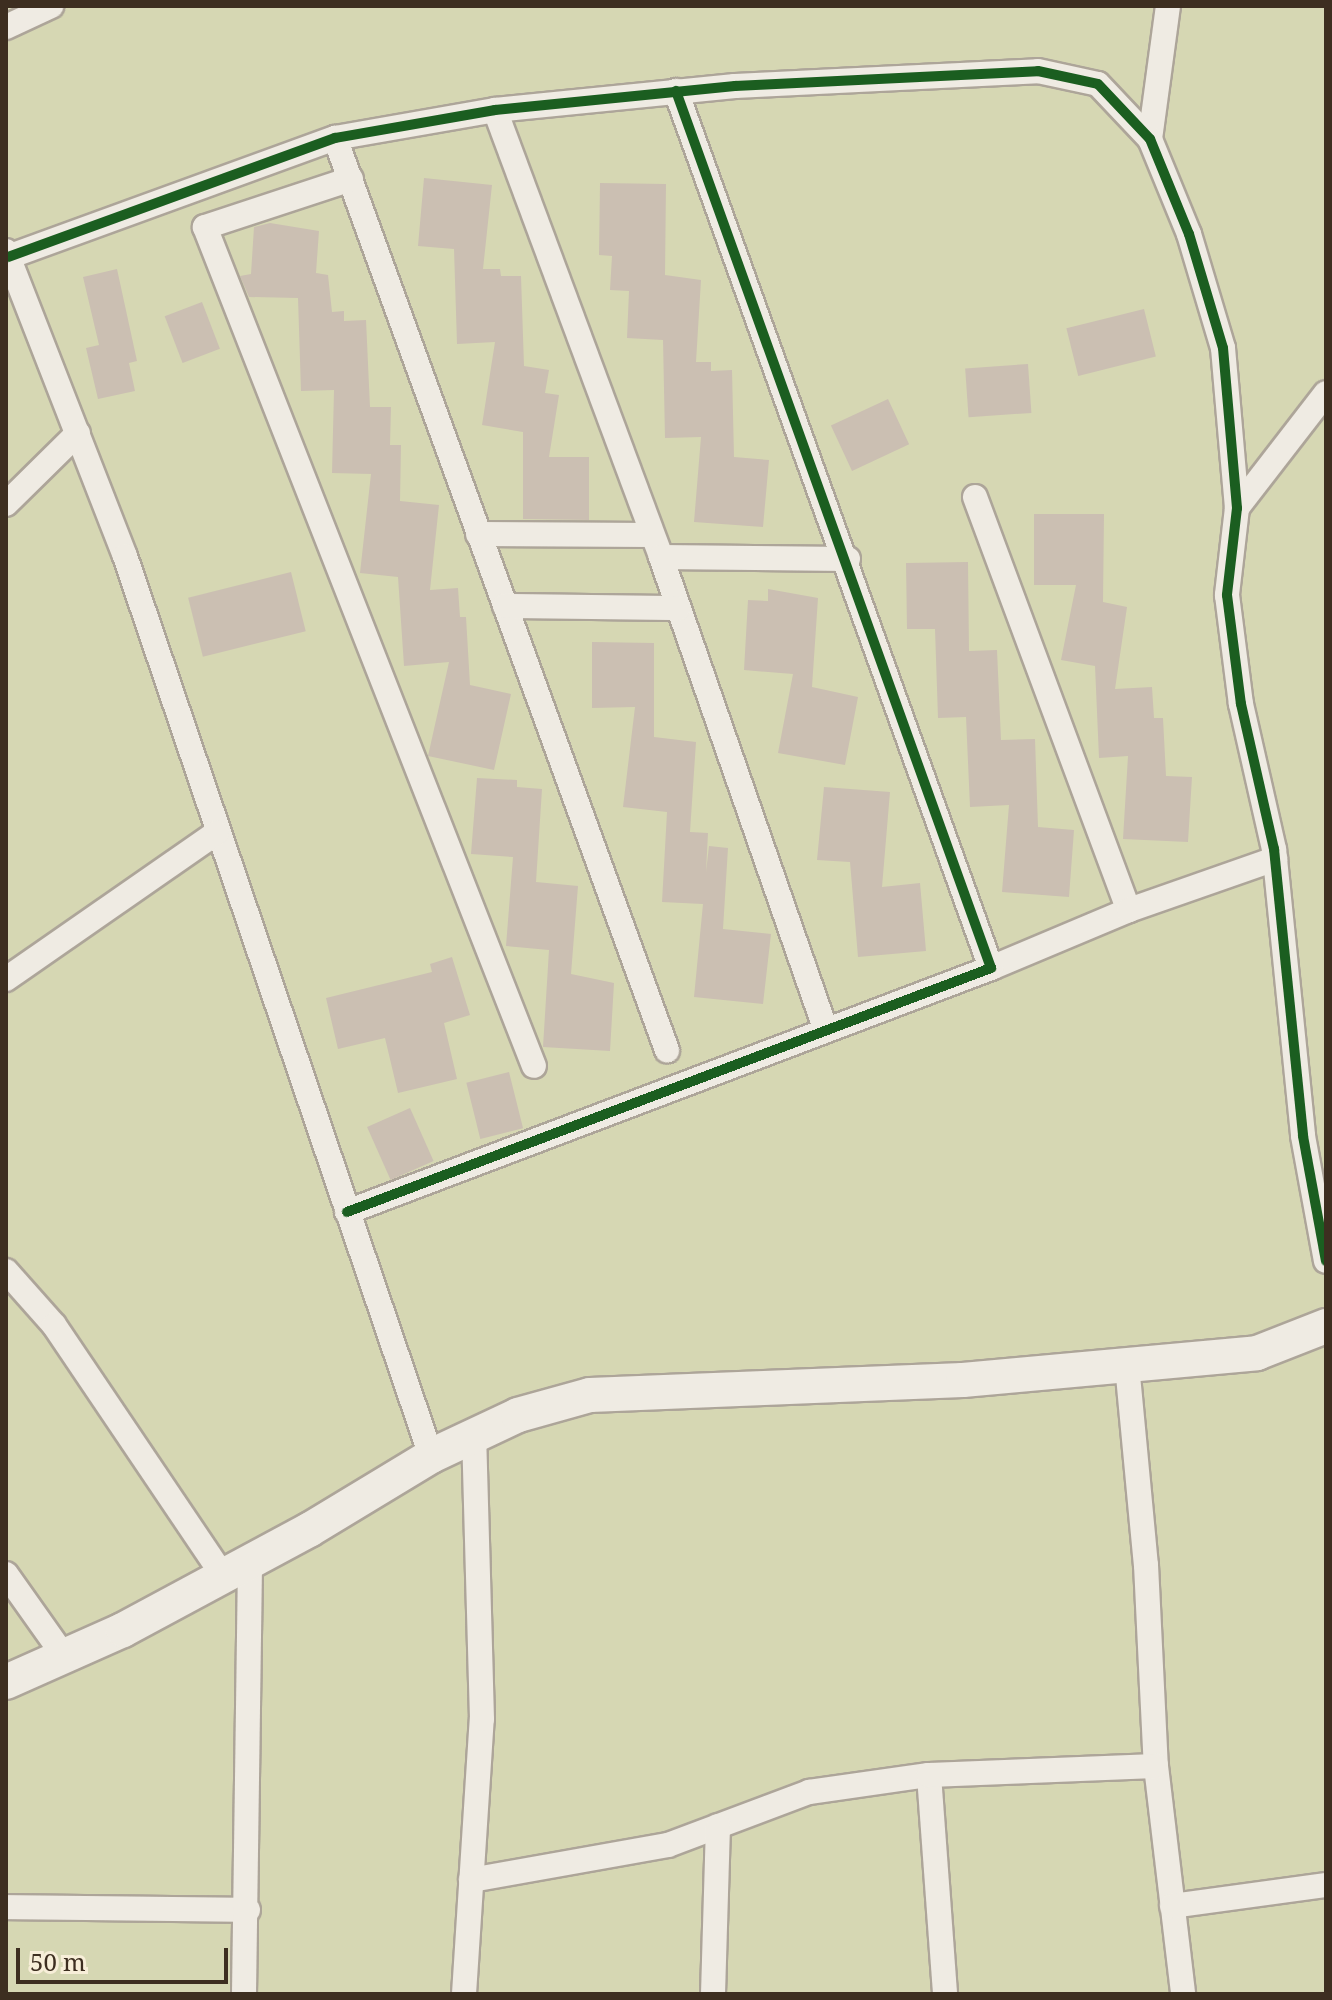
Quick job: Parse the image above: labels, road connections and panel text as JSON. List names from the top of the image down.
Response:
{
  "scale_bar": "50 m"
}
